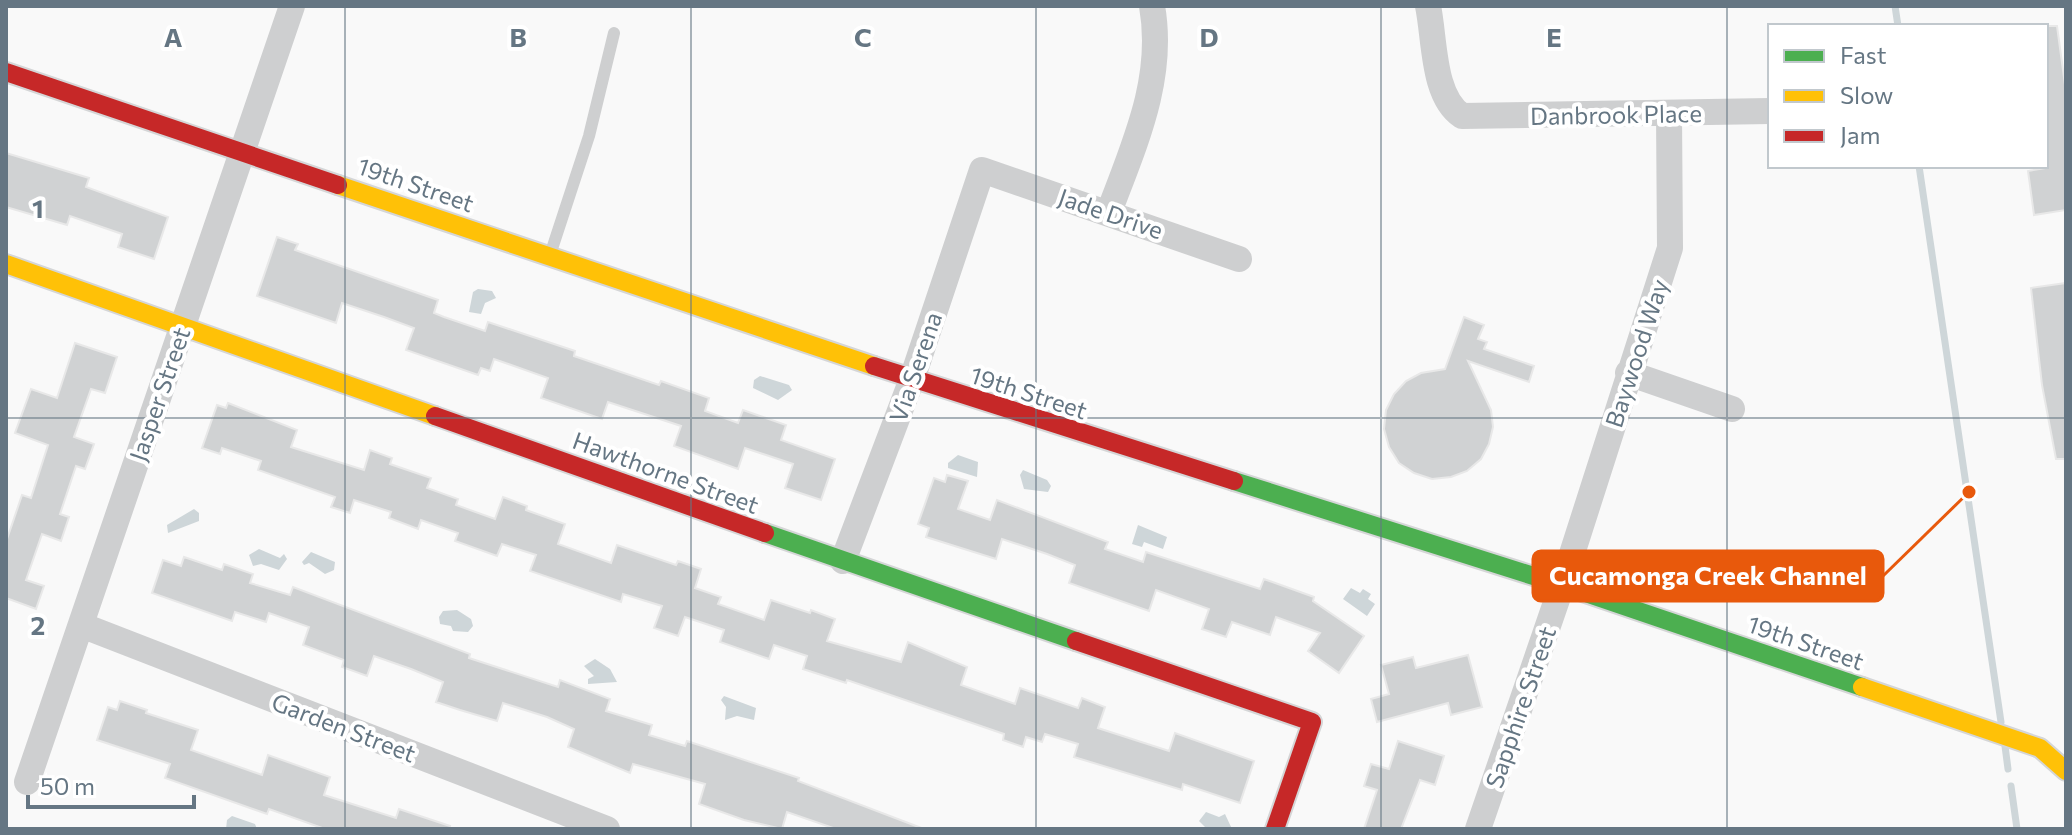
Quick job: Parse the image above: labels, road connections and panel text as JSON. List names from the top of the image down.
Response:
{
  "streets": {
    "main road": ["19th Street", "Hawthorne Street"],
    "street": [
      "Danbrook Place",
      "Jade Drive",
      "Baywood Way",
      "Via Serena",
      "Jasper Street",
      "Sapphire Street",
      "Garden Street"
    ]
  },
  "crossings": [
    ["Danbrook Place", "Baywood Way"],
    ["19th Street", "Baywood Way"],
    ["19th Street", "Via Serena"],
    ["19th Street", "Jasper Street"],
    ["19th Street", "Sapphire Street"],
    ["Jade Drive", "Via Serena"],
    ["Baywood Way", "Sapphire Street"],
    ["Via Serena", "Hawthorne Street"],
    ["Jasper Street", "Hawthorne Street"],
    ["Jasper Street", "Garden Street"]
  ],
  "places": ["Cucamonga Creek Channel"],
  "legend": ["Fast", "Slow", "Jam"],
  "scale_bar": "50 m",
  "grid": {
    "columns": [
      "A",
      "B",
      "C",
      "D",
      "E"
    ],
    "rows": ["1", "2"]
  }
}
